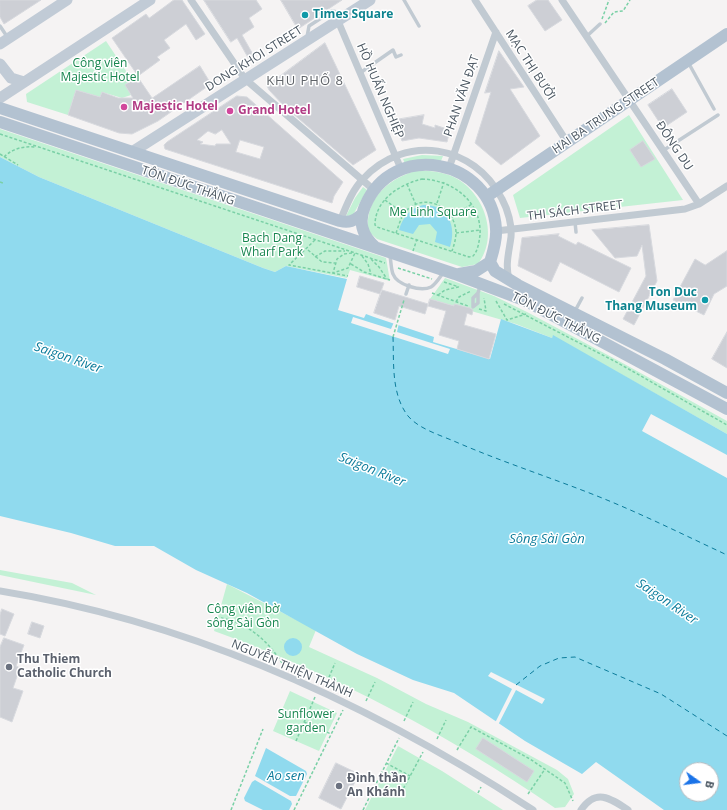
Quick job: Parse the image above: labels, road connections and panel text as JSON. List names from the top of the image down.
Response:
{
  "streets": {
    "main road": ["HAI BA TRUNG STREET", "TÔN ÐỨC THẮNG", "TÔN ĐỨC THẮNG"],
    "street": [
      "DONG KHOI STREET",
      "MẠC THỊ BƯỞI",
      "HỒ HUẤN NGHIỆP",
      "PHAN VĂN ÐẠT",
      "ĐÔNG DU",
      "THI SÁCH STREET",
      "NGUYỄN THIỆN THÀNH"
    ]
  },
  "crossings": [
    ["DONG KHOI STREET", "HỒ HUẤN NGHIỆP"],
    ["DONG KHOI STREET", "TÔN ÐỨC THẮNG"],
    ["MẠC THỊ BƯỞI", "PHAN VĂN ÐẠT"],
    ["MẠC THỊ BƯỞI", "HAI BA TRUNG STREET"],
    ["HAI BA TRUNG STREET", "ĐÔNG DU"],
    ["ĐÔNG DU", "THI SÁCH STREET"],
    ["TÔN ÐỨC THẮNG", "TÔN ĐỨC THẮNG"]
  ],
  "districts": ["KHU PHỐ 8"],
  "water": ["Saigon River", "Sông Sài Gòn", "Ao sen"],
  "parks": [
    "Công viên Majestic Hotel",
    "Me Linh Square",
    "Bach Dang Wharf Park",
    "Công viên bờ sông Sài Gòn",
    "Sunflower garden"
  ],
  "places": [
    "Times Square",
    "Majestic Hotel",
    "Grand Hotel",
    "Ton Duc Thang Museum",
    "Thu Thiem Catholic Church",
    "Đình thần An Khánh"
  ],
  "north": "right"
}
